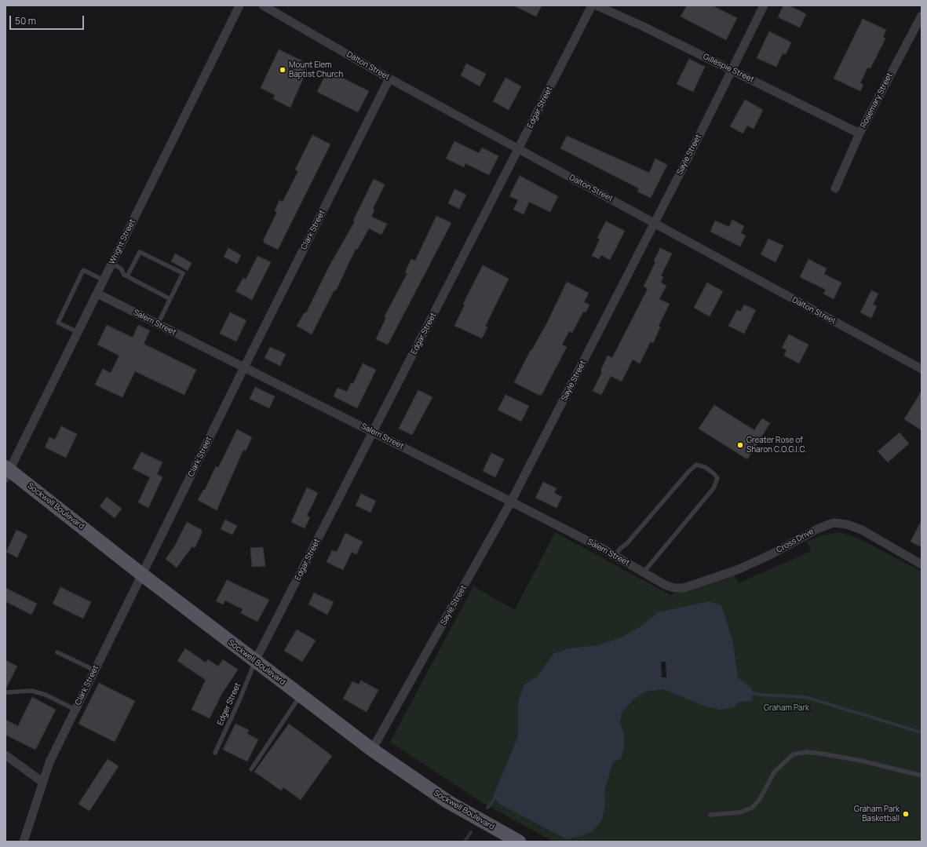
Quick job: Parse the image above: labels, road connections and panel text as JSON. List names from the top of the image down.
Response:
{
  "streets": {
    "main road": ["Sockwell Boulevard"],
    "street": [
      "Dalton Street",
      "Gillespie Street",
      "Rosemary Street",
      "Edgar Street",
      "Sayle Street",
      "Clark Street",
      "Wright Street",
      "Salem Street",
      "Cross Drive"
    ],
    "lane": ["Edger Street"]
  },
  "crossings": [
    ["Dalton Street", "Edgar Street"],
    ["Dalton Street", "Sayle Street"],
    ["Dalton Street", "Clark Street"],
    ["Gillespie Street", "Rosemary Street"],
    ["Gillespie Street", "Sayle Street"],
    ["Edgar Street", "Salem Street"],
    ["Edgar Street", "Sockwell Boulevard"],
    ["Edgar Street", "Edger Street"],
    ["Sayle Street", "Salem Street"],
    ["Sayle Street", "Sockwell Boulevard"],
    ["Clark Street", "Salem Street"],
    ["Clark Street", "Sockwell Boulevard"],
    ["Wright Street", "Salem Street"],
    ["Wright Street", "Sockwell Boulevard"],
    ["Salem Street", "Cross Drive"],
    ["Sockwell Boulevard", "Edger Street"]
  ],
  "parks": ["Graham Park"],
  "places": ["Mount Elem Baptist Church", "Greater Rose of Sharon C.O.G.I.C.", "Graham Park Basketball"],
  "scale_bar": "50 m"
}
